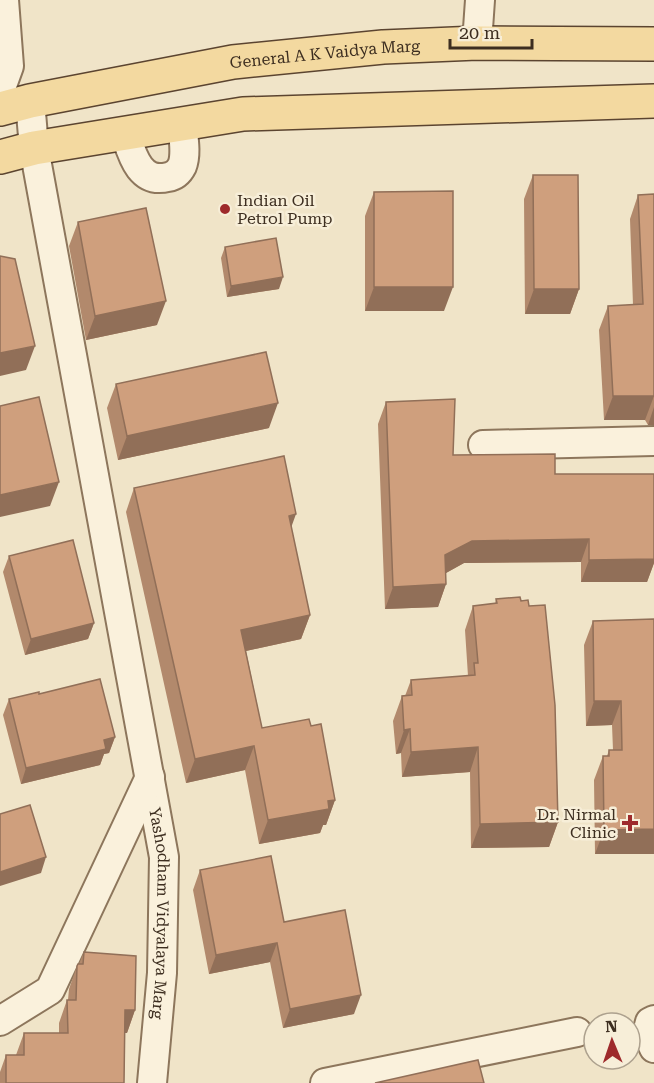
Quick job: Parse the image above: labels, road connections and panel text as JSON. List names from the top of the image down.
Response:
{
  "streets": {
    "main road": ["General A K Vaidya Marg"],
    "street": ["Yashodham Vidyalaya Marg"]
  },
  "crossings": [
    ["General A K Vaidya Marg", "Yashodham Vidyalaya Marg"]
  ],
  "places": {
    "other": ["Indian Oil Petrol Pump"],
    "health": ["Dr. Nirmal Clinic"]
  },
  "scale_bar": "20 m",
  "north": "top"
}
